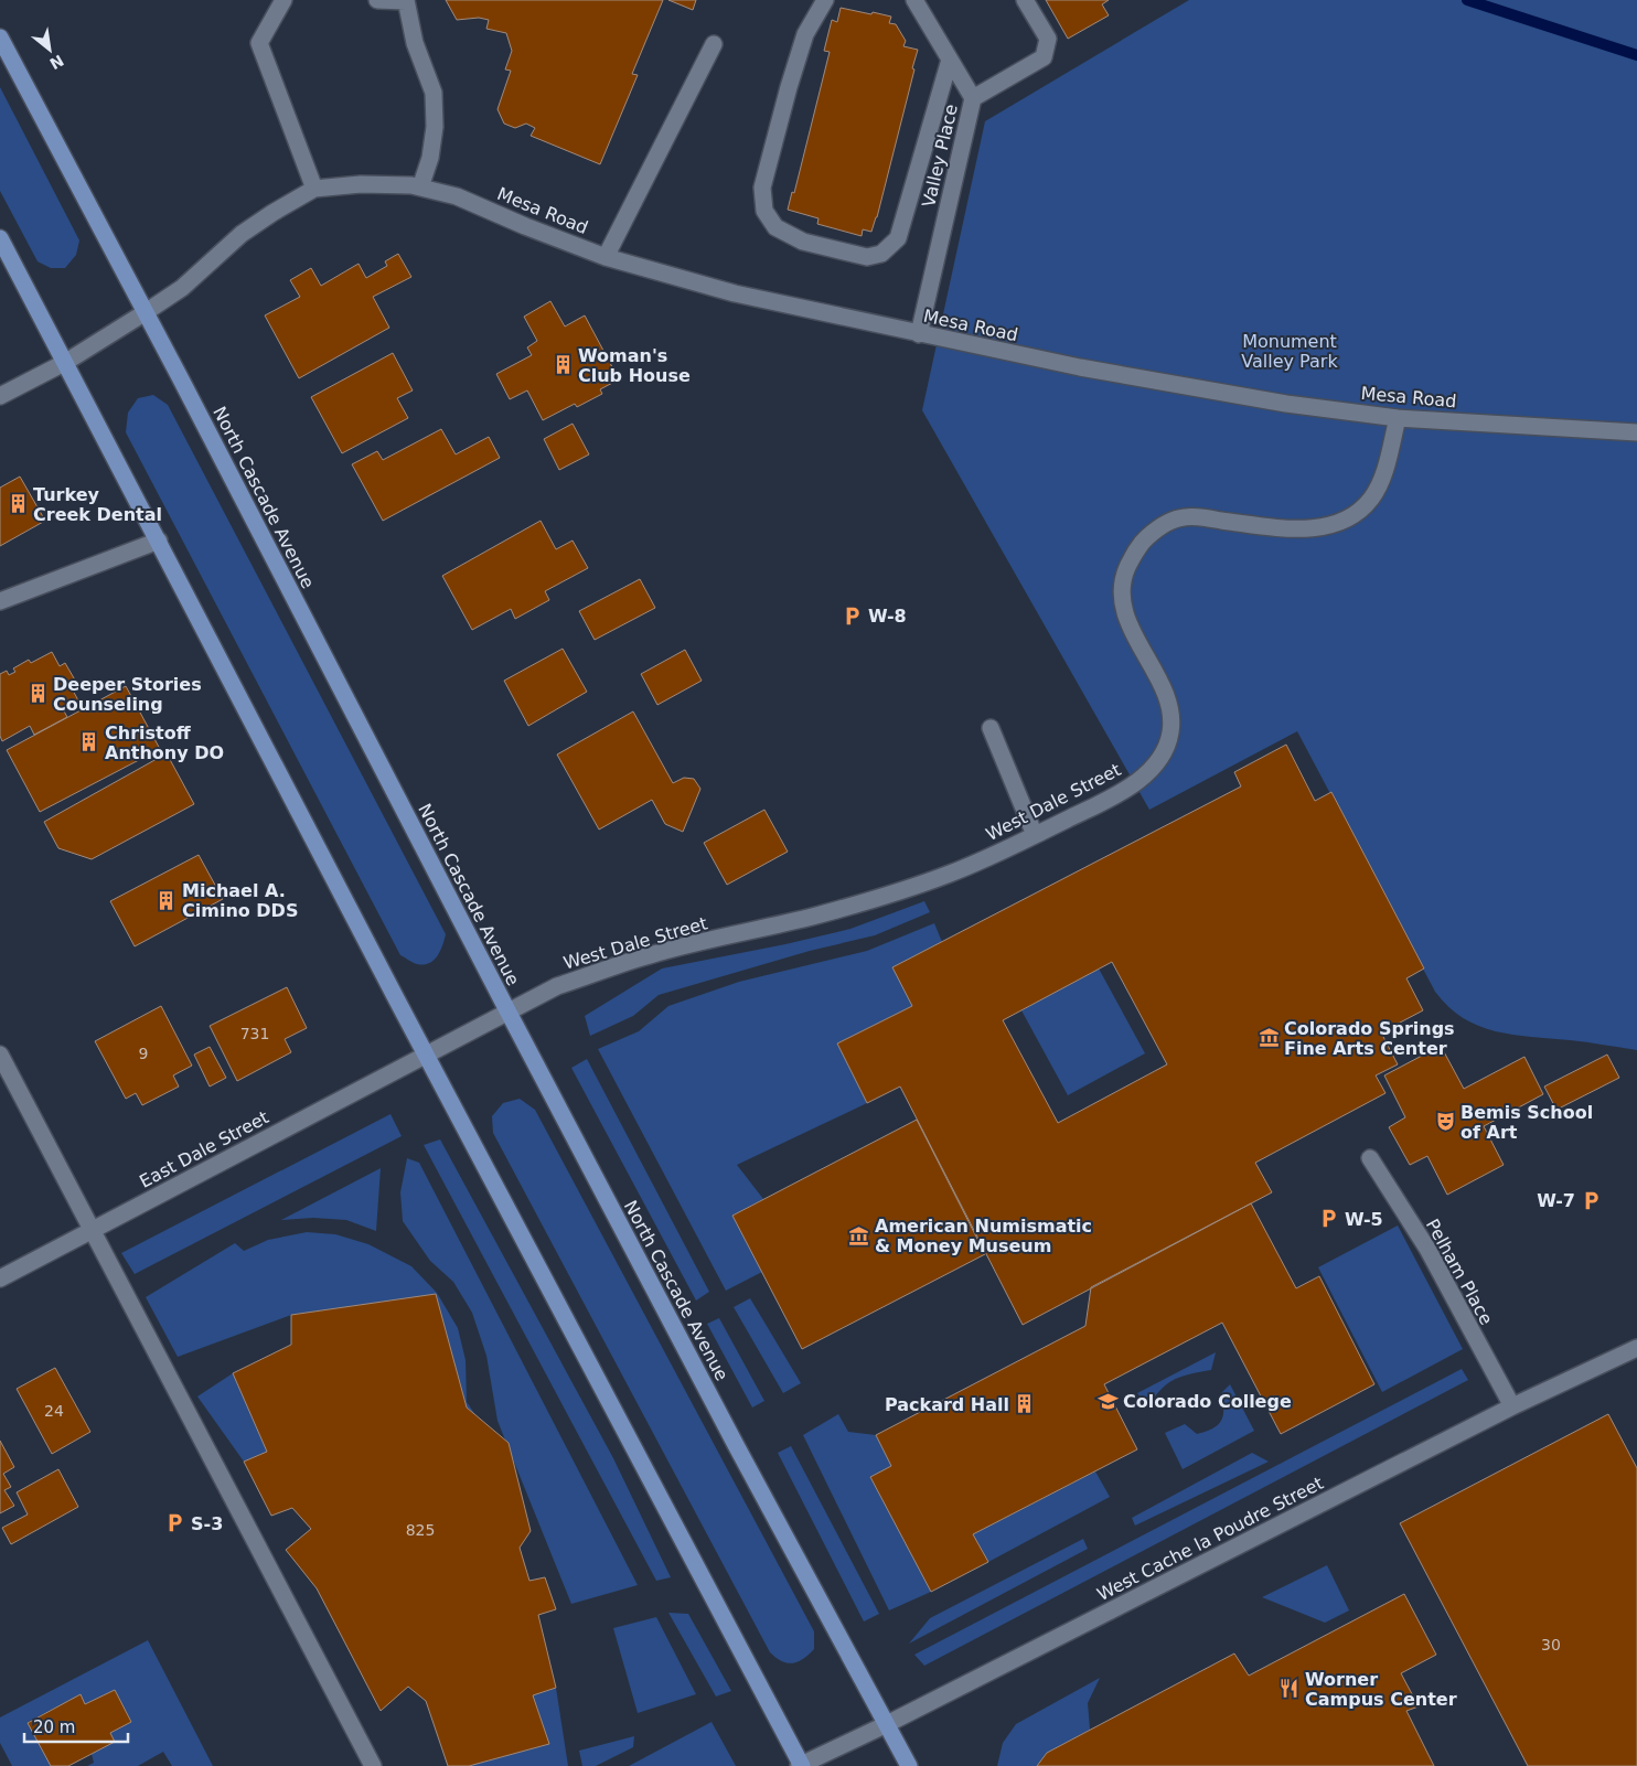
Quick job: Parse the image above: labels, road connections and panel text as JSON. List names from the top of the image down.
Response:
{
  "streets": {
    "main road": ["North Cascade Avenue"],
    "street": [
      "Valley Place",
      "Mesa Road",
      "West Dale Street",
      "East Dale Street",
      "Pelham Place",
      "West Cache la Poudre Street"
    ]
  },
  "crossings": [
    ["Valley Place", "Mesa Road"],
    ["Mesa Road", "West Dale Street"],
    ["North Cascade Avenue", "West Dale Street"],
    ["North Cascade Avenue", "West Cache la Poudre Street"],
    ["West Dale Street", "East Dale Street"],
    ["Pelham Place", "West Cache la Poudre Street"]
  ],
  "parks": ["Monument Valley Park"],
  "places": {
    "building": [
      "Woman's Club House",
      "Turkey Creek Dental",
      "Deeper Stories Counseling",
      "Christoff Anthony DO",
      "Michael A. Cimino DDS",
      "Packard Hall"
    ],
    "parking": [
      "W-8",
      "W-7",
      "W-5",
      "S-3"
    ],
    "museum": ["Colorado Springs Fine Arts Center", "American Numismatic & Money Museum"],
    "theatre": ["Bemis School of Art"],
    "school or university": ["Colorado College"],
    "restaurant": ["Worner Campus Center"]
  },
  "house_numbers": [
    "731",
    "9",
    "24",
    "825",
    "30"
  ],
  "scale_bar": "20 m",
  "north": "bottom right"
}
